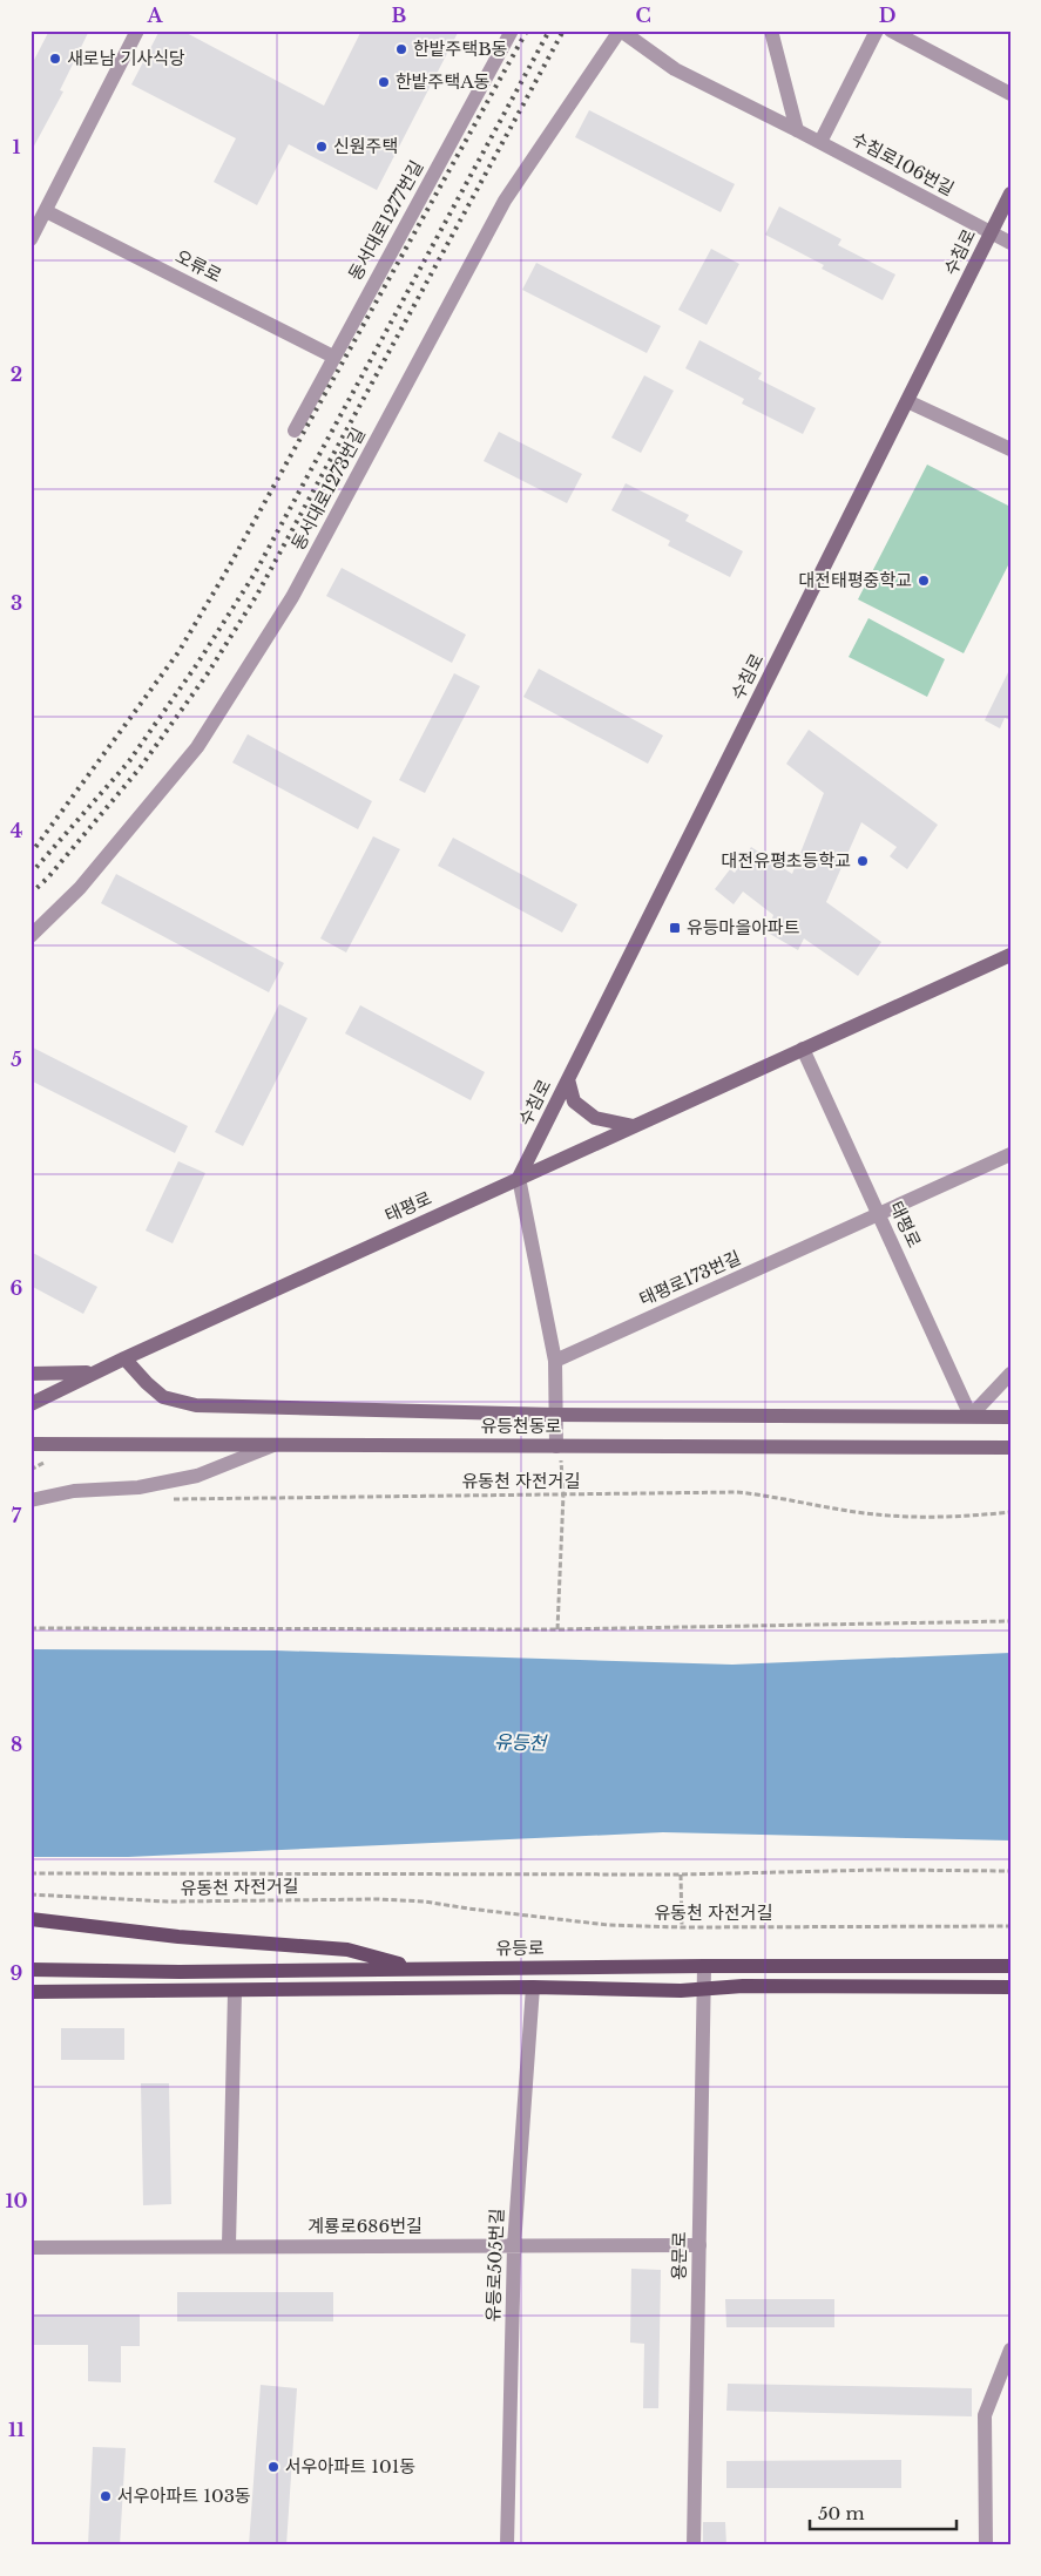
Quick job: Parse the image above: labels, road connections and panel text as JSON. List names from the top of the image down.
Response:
{
  "streets": {
    "main road": [
      "수침로",
      "태평로",
      "유등천동로",
      "유등로"
    ],
    "street": [
      "수침로106번길",
      "동서대로1277번길",
      "오류로",
      "동서대로1273번길",
      "태평로173번길",
      "계룡로686번길",
      "용문로",
      "유등로505번길"
    ],
    "path": ["유동천 자전거길"]
  },
  "crossings": [
    ["수침로106번길", "수침로"],
    ["수침로106번길", "동서대로1273번길"],
    ["동서대로1277번길", "오류로"],
    ["수침로", "태평로"],
    ["태평로", "태평로173번길"],
    ["태평로", "유등천동로"],
    ["유등로", "용문로"],
    ["계룡로686번길", "용문로"],
    ["계룡로686번길", "유등로505번길"]
  ],
  "water": ["유등천"],
  "places": {
    "other": [
      "한밭주택B동",
      "새로남 기사식당",
      "한밭주택A동",
      "신원주택",
      "대전태평중학교",
      "대전유평초등학교",
      "서우아파트 101동",
      "서우아파트 103동"
    ],
    "transit": ["유등마을아파트"]
  },
  "scale_bar": "50 m",
  "grid": {
    "columns": [
      "A",
      "B",
      "C",
      "D"
    ],
    "rows": [
      "1",
      "2",
      "3",
      "4",
      "5",
      "6",
      "7",
      "8",
      "9",
      "10",
      "11"
    ]
  }
}
